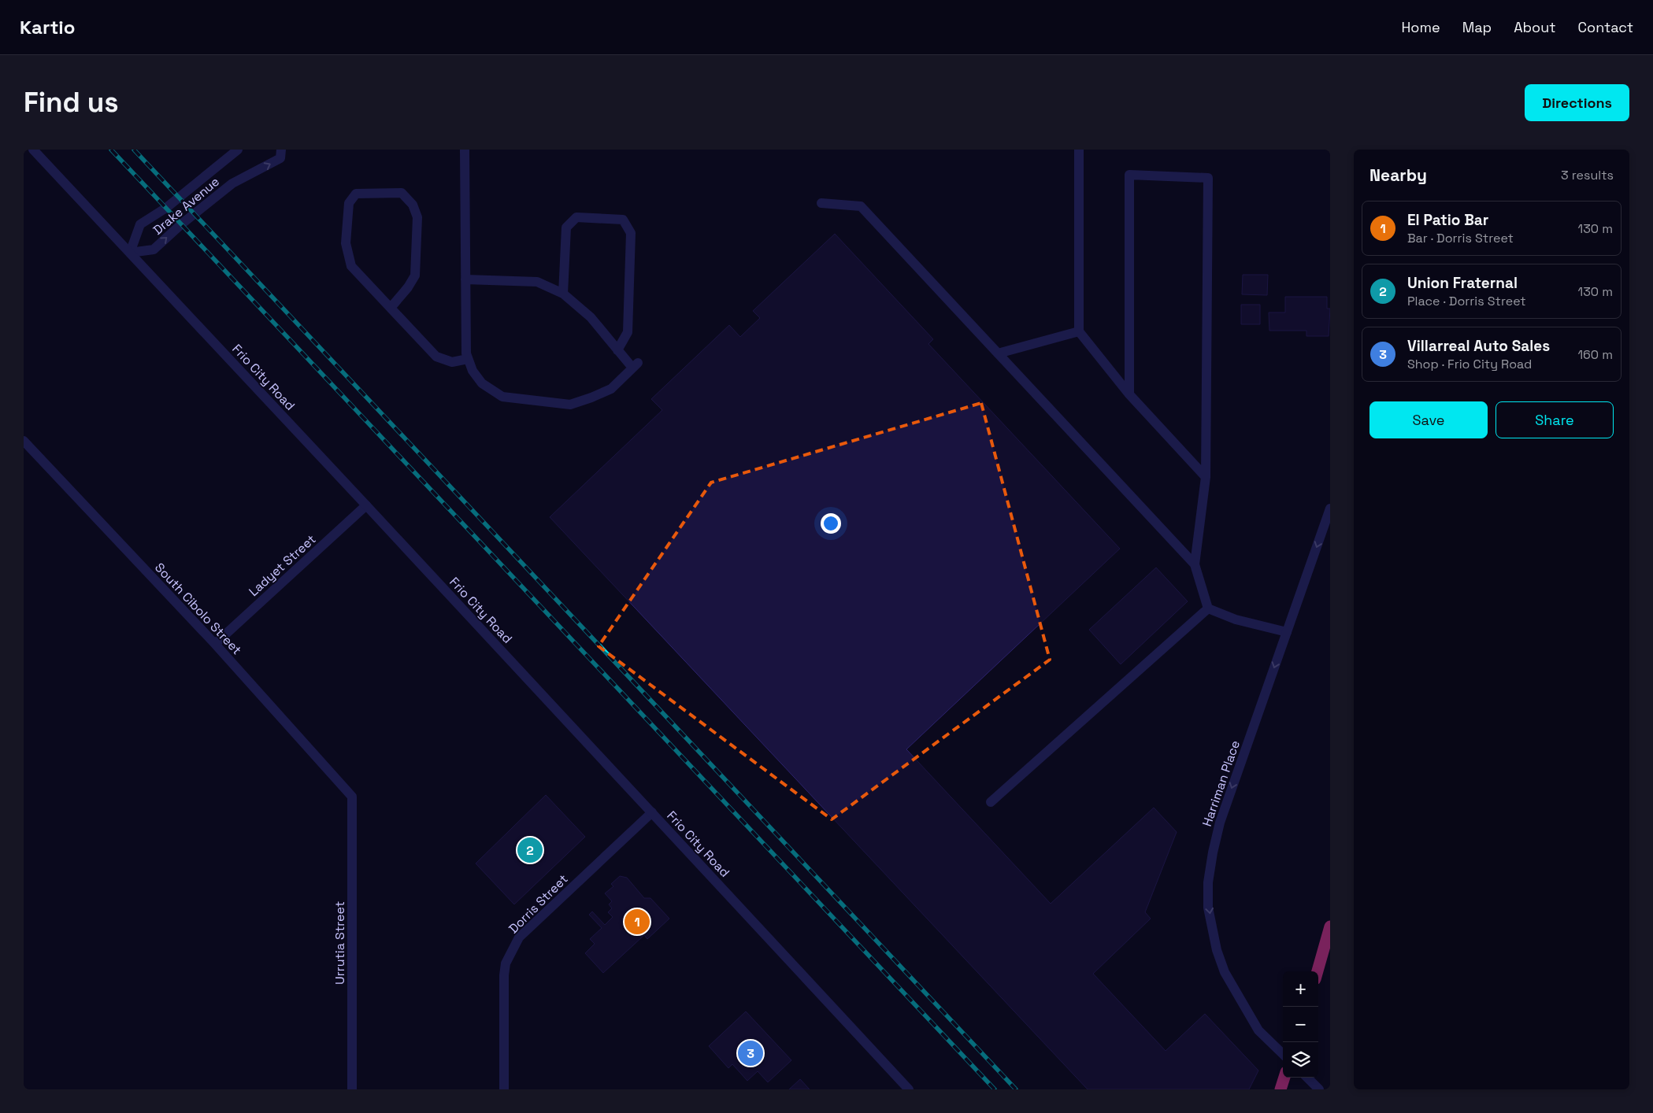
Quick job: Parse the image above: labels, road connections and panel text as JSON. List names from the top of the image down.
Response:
{
  "streets": {
    "street": [
      "Drake Avenue",
      "Frio City Road",
      "Ladyet Street",
      "South Cibolo Street",
      "Harriman Place",
      "Dorris Street",
      "Urrutia Street"
    ]
  },
  "crossings": [
    ["Drake Avenue", "Frio City Road"],
    ["Frio City Road", "Ladyet Street"],
    ["Frio City Road", "Dorris Street"],
    ["Ladyet Street", "South Cibolo Street"],
    ["South Cibolo Street", "Urrutia Street"]
  ],
  "one_way": ["Harriman Place"],
  "page": {
    "header": "Kartio",
    "nav": [
      "Home",
      "Map",
      "About",
      "Contact"
    ],
    "buttons": [
      "Directions",
      ["Save", "Share"]
    ],
    "title": "Find us",
    "heading": ["Nearby", "3 results"],
    "list": [
      {
        "mark": "1",
        "name": "El Patio Bar",
        "note": "Bar · Dorris Street",
        "value": "130 m"
      },
      {
        "mark": "2",
        "name": "Union Fraternal",
        "note": "Place · Dorris Street",
        "value": "130 m"
      },
      {
        "mark": "3",
        "name": "Villarreal Auto Sales",
        "note": "Shop · Frio City Road",
        "value": "160 m"
      }
    ],
    "pins": ["2", "1", "3"],
    "map_buttons": ["+", "−"]
  }
}
